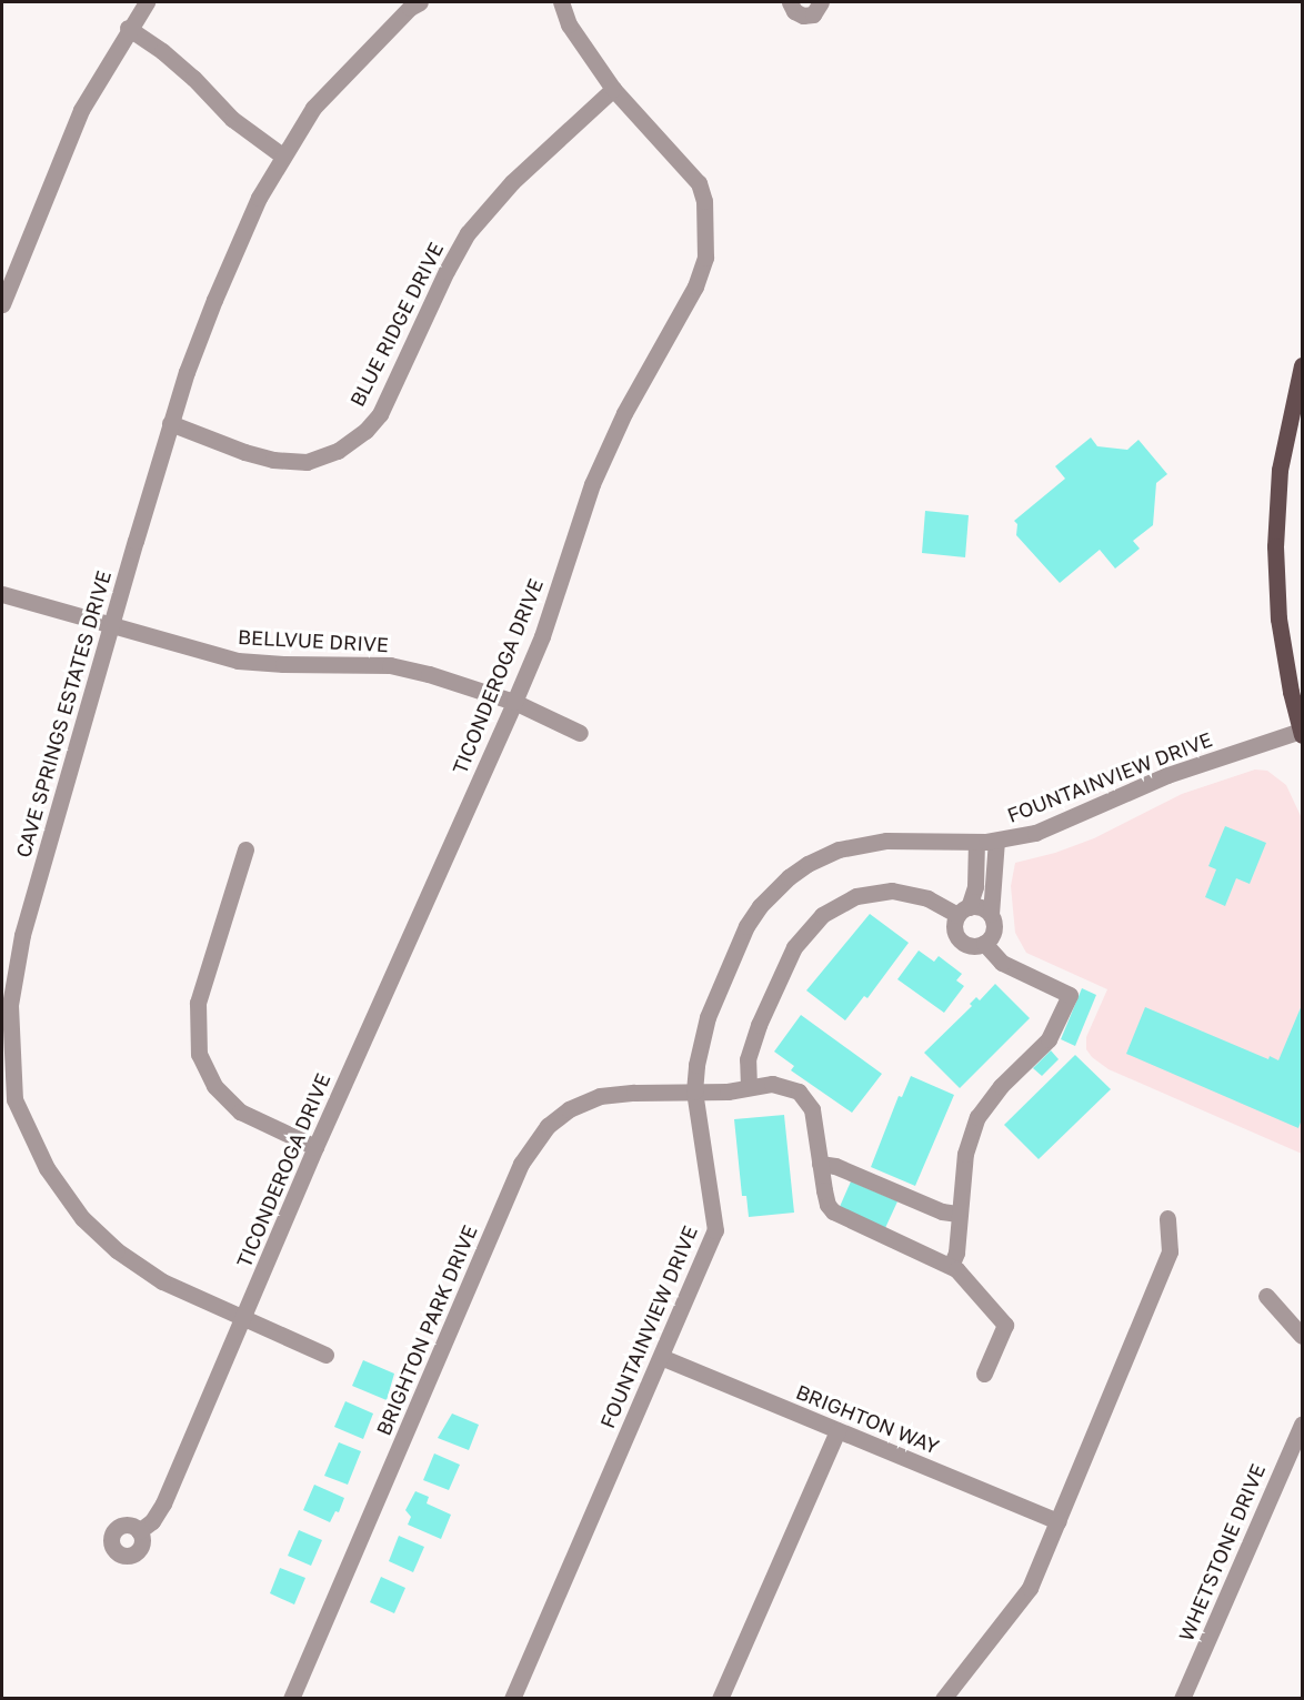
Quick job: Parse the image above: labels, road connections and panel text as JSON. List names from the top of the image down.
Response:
{
  "streets": {
    "street": [
      "BLUE RIDGE DRIVE",
      "BELLVUE DRIVE",
      "TICONDEROGA DRIVE",
      "CAVE SPRINGS ESTATES DRIVE",
      "FOUNTAINVIEW DRIVE",
      "BRIGHTON PARK DRIVE",
      "BRIGHTON WAY",
      "WHETSTONE DRIVE"
    ]
  },
  "crossings": [
    ["BLUE RIDGE DRIVE", "TICONDEROGA DRIVE"],
    ["BLUE RIDGE DRIVE", "CAVE SPRINGS ESTATES DRIVE"],
    ["BELLVUE DRIVE", "TICONDEROGA DRIVE"],
    ["BELLVUE DRIVE", "CAVE SPRINGS ESTATES DRIVE"],
    ["TICONDEROGA DRIVE", "CAVE SPRINGS ESTATES DRIVE"],
    ["FOUNTAINVIEW DRIVE", "BRIGHTON PARK DRIVE"],
    ["FOUNTAINVIEW DRIVE", "BRIGHTON WAY"]
  ]
}
